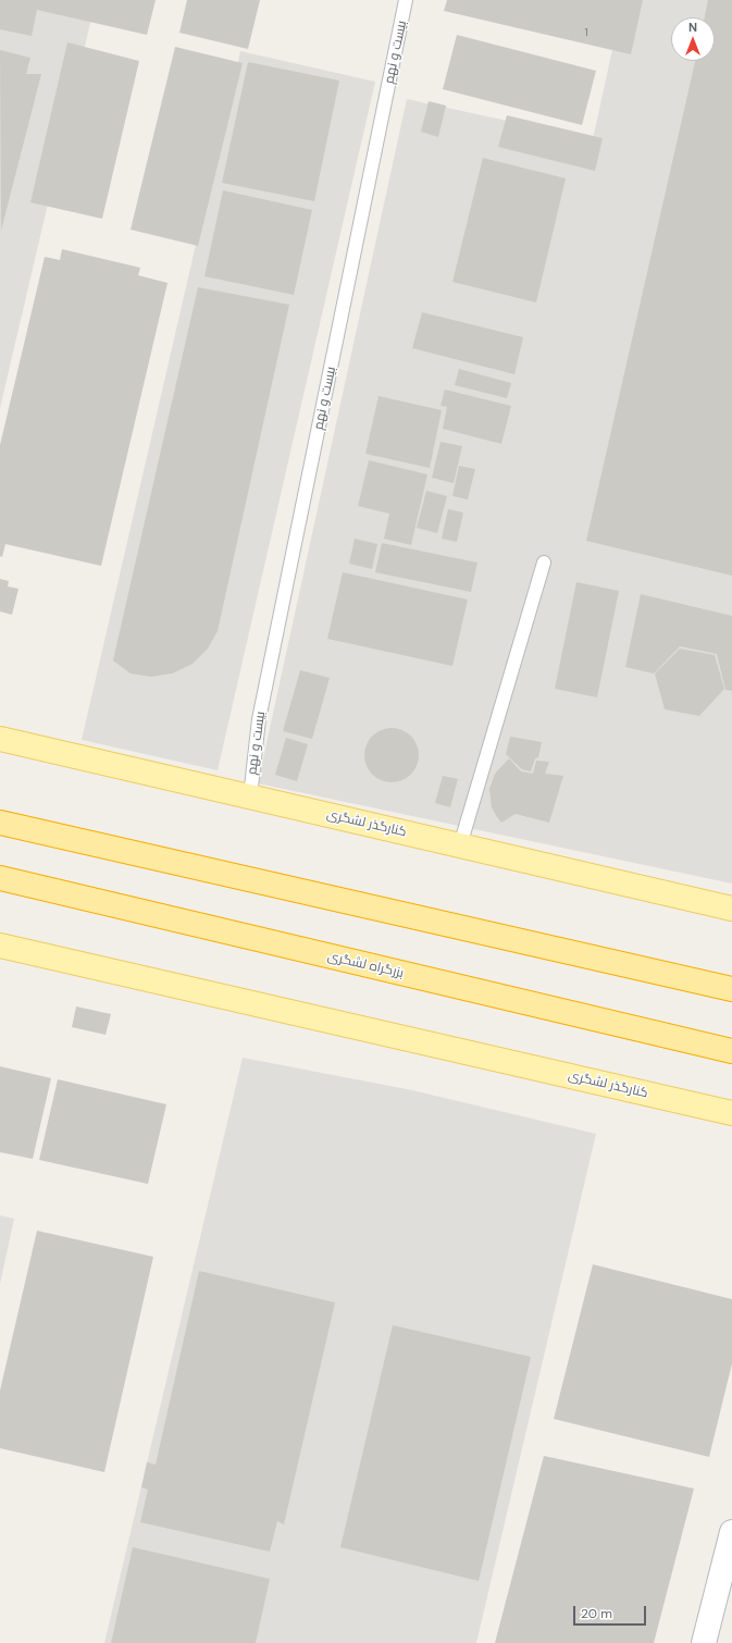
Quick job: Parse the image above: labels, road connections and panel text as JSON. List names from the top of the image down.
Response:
{
  "streets": {
    "highway": ["بزرگراه لشگری"],
    "main road": ["کنارگذر لشگری"],
    "lane": ["بیست و نهم"]
  },
  "crossings": [
    ["بیست و نهم", "کنارگذر لشگری"]
  ],
  "house_numbers": ["1"],
  "scale_bar": "20 m",
  "north": "top"
}
